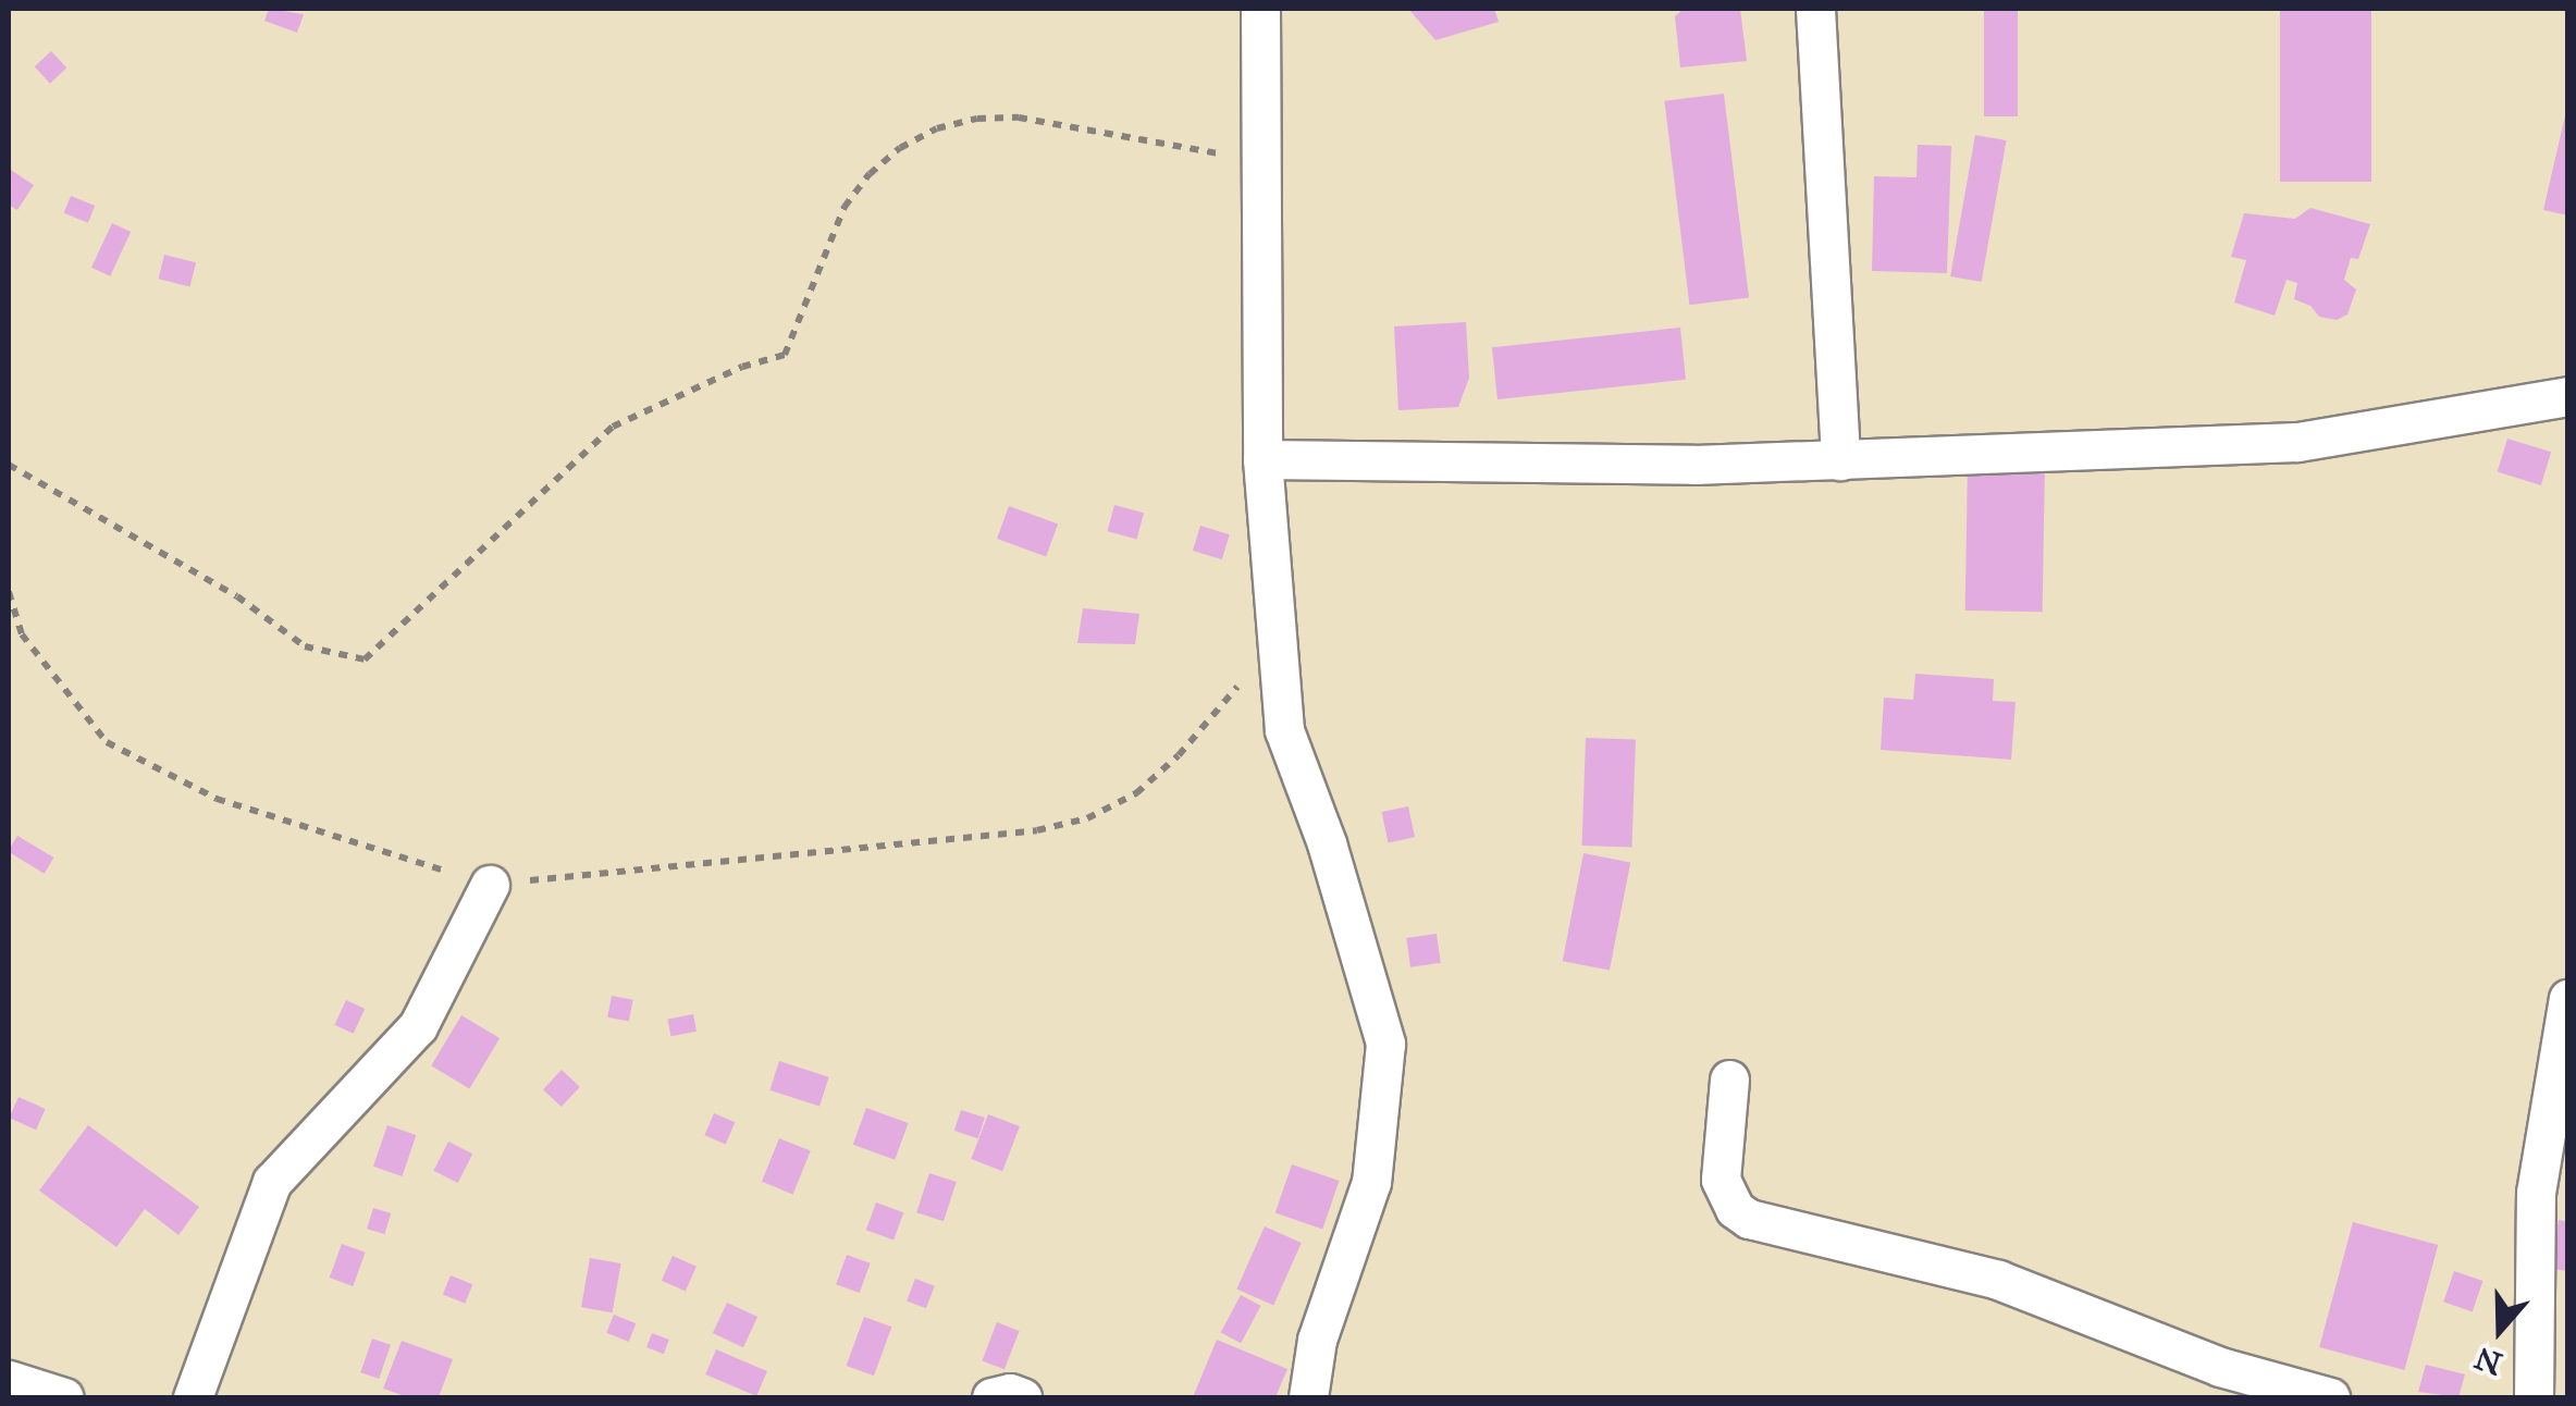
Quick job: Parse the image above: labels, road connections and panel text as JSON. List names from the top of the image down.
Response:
{
  "north": "bottom"
}
